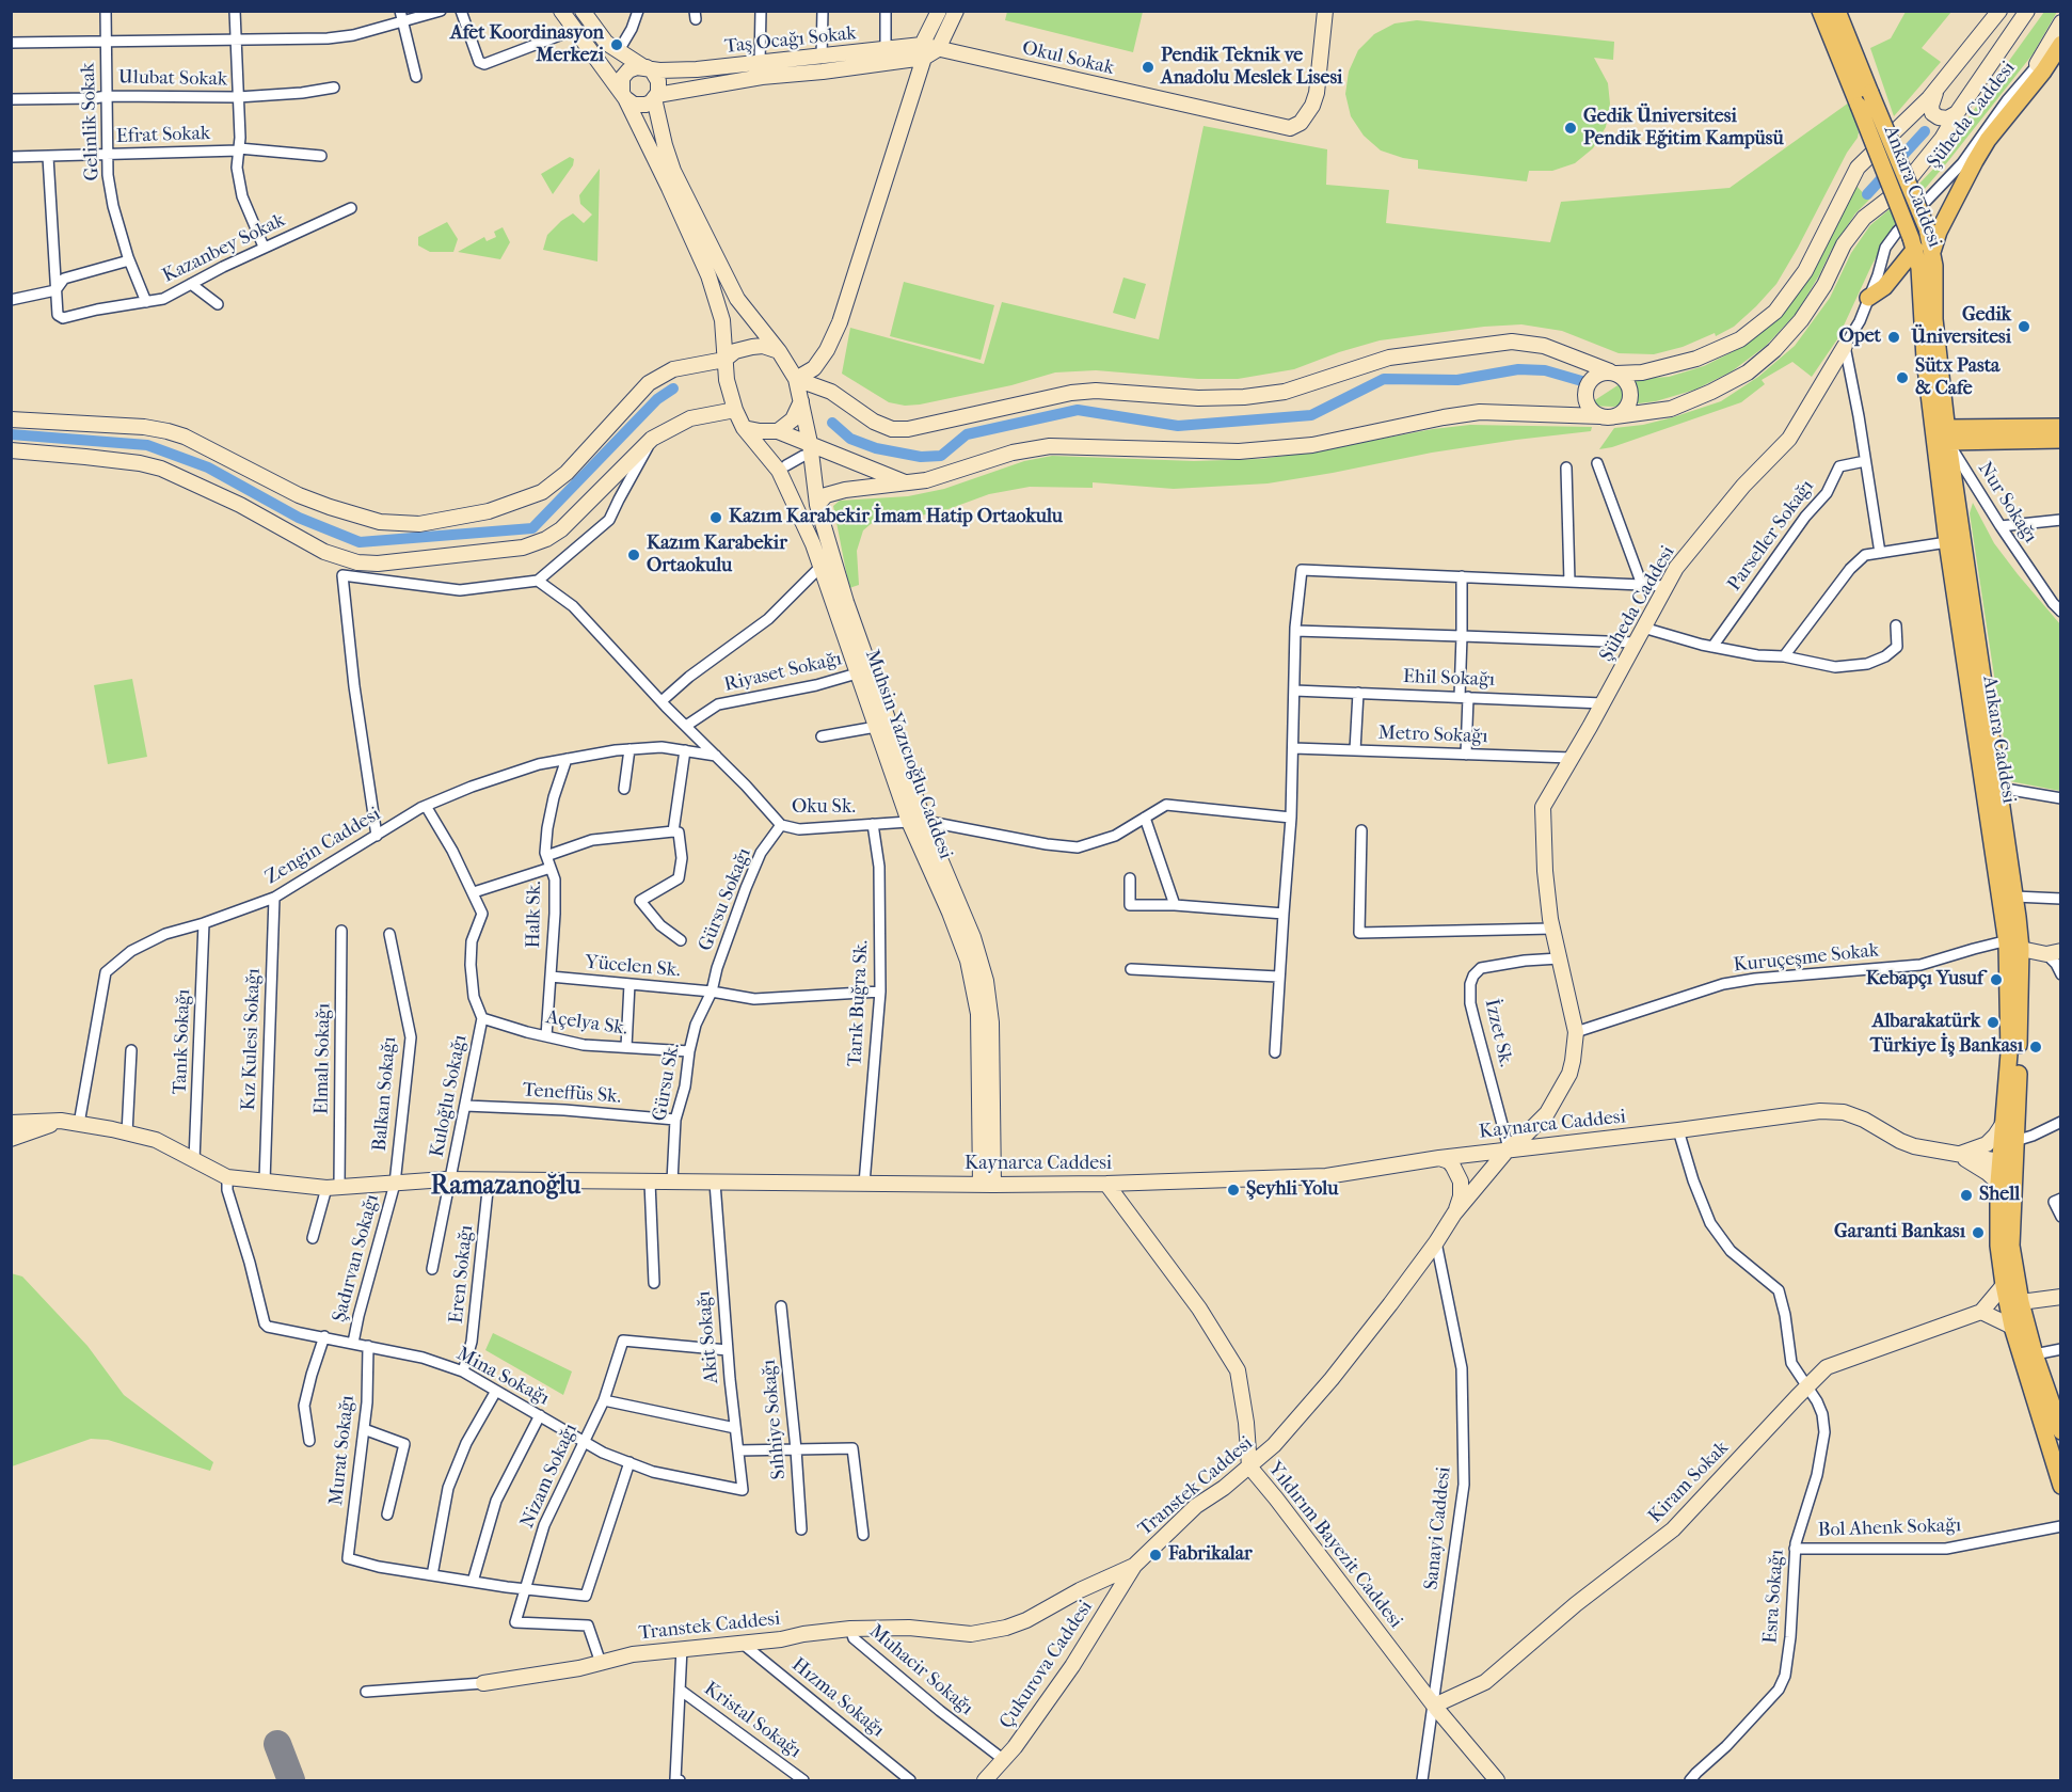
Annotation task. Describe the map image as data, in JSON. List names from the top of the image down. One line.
{"streets":{"main road":["Ankara Caddesi"],"street":["Taş Ocağı Sokak","Okul Sokak","Ulubat Sokak","Şüheda Caddesi","Gelinlik Sokak","Efrat Sokak","Kazanbey Sokak","Nur Sokağı","Parseller Sokağı","Riyaset Sokağı","Ehil Sokağı","Metro Sokağı","Muhsin Yazıcıoğlu Caddesi","Oku Sk.","Zengin Caddesi","Gürsu Sokağı","Halk Sk.","Kuruçeşme Sokak","Yücelen Sk.","Tarık Buğra Sk.","Açelya Sk.","İzzet Sk.","Kız Kulesi Sokağı","Tanık Sokağı","Elmalı Sokağı","Gürsu Sk.","Balkan Sokağı","Teneffüs Sk.","Kuloğlu Sokağı","Kaynarca Caddesi","Şadırvan Sokağı","Eren Sokağı","Akit Sokağı","Mina Sokağı","Sıhhiye Sokağı","Murat Sokağı","Nizam Sokağı","Kiram Sokak","Transtek Caddesi","Sanayi Caddesi","Bol Ahenk Sokağı","Yıldırım Bayezit Caddesi","Esra Sokağı","Çukurova Caddesi","Muhacir Sokağı","Hızma Sokağı","Kristal Sokağı"]},"crossings":[["Taş Ocağı Sokak","Okul Sokak"],["Taş Ocağı Sokak","Muhsin Yazıcıoğlu Caddesi"],["Ulubat Sokak","Gelinlik Sokak"],["Şüheda Caddesi","Ehil Sokağı"],["Şüheda Caddesi","Metro Sokağı"],["Şüheda Caddesi","Kuruçeşme Sokak"],["Şüheda Caddesi","İzzet Sk."],["Şüheda Caddesi","Kaynarca Caddesi"],["Şüheda Caddesi","Transtek Caddesi"],["Gelinlik Sokak","Efrat Sokak"],["Gelinlik Sokak","Kazanbey Sokak"],["Ankara Caddesi","Nur Sokağı"],["Ankara Caddesi","Kuruçeşme Sokak"],["Ankara Caddesi","Kaynarca Caddesi"],["Riyaset Sokağı","Muhsin Yazıcıoğlu Caddesi"],["Riyaset Sokağı","Oku Sk."],["Muhsin Yazıcıoğlu Caddesi","Oku Sk."],["Muhsin Yazıcıoğlu Caddesi","Kaynarca Caddesi"],["Oku Sk.","Zengin Caddesi"],["Oku Sk.","Gürsu Sokağı"],["Oku Sk.","Tarık Buğra Sk."],["Zengin Caddesi","Halk Sk."],["Zengin Caddesi","Kız Kulesi Sokağı"],["Zengin Caddesi","Tanık Sokağı"],["Zengin Caddesi","Kuloğlu Sokağı"],["Zengin Caddesi","Kaynarca Caddesi"],["Gürsu Sokağı","Yücelen Sk."],["Gürsu Sokağı","Gürsu Sk."],["Halk Sk.","Yücelen Sk."],["Halk Sk.","Açelya Sk."],["Yücelen Sk.","Tarık Buğra Sk."],["Yücelen Sk.","Gürsu Sk."],["Tarık Buğra Sk.","Kaynarca Caddesi"],["Açelya Sk.","Gürsu Sk."],["Açelya Sk.","Kuloğlu Sokağı"],["İzzet Sk.","Kaynarca Caddesi"],["İzzet Sk.","Transtek Caddesi"],["Kız Kulesi Sokağı","Kaynarca Caddesi"],["Tanık Sokağı","Kaynarca Caddesi"],["Elmalı Sokağı","Kaynarca Caddesi"],["Gürsu Sk.","Teneffüs Sk."],["Gürsu Sk.","Kaynarca Caddesi"],["Balkan Sokağı","Kaynarca Caddesi"],["Balkan Sokağı","Şadırvan Sokağı"],["Teneffüs Sk.","Kuloğlu Sokağı"],["Kuloğlu Sokağı","Kaynarca Caddesi"],["Kaynarca Caddesi","Şadırvan Sokağı"],["Kaynarca Caddesi","Eren Sokağı"],["Kaynarca Caddesi","Akit Sokağı"],["Kaynarca Caddesi","Mina Sokağı"],["Kaynarca Caddesi","Transtek Caddesi"],["Kaynarca Caddesi","Yıldırım Bayezit Caddesi"],["Kaynarca Caddesi","Esra Sokağı"],["Şadırvan Sokağı","Mina Sokağı"],["Eren Sokağı","Mina Sokağı"],["Akit Sokağı","Mina Sokağı"],["Akit Sokağı","Nizam Sokağı"],["Mina Sokağı","Murat Sokağı"],["Mina Sokağı","Nizam Sokağı"],["Nizam Sokağı","Transtek Caddesi"],["Kiram Sokak","Sanayi Caddesi"],["Kiram Sokak","Yıldırım Bayezit Caddesi"],["Kiram Sokak","Esra Sokağı"],["Transtek Caddesi","Sanayi Caddesi"],["Transtek Caddesi","Yıldırım Bayezit Caddesi"],["Transtek Caddesi","Çukurova Caddesi"],["Transtek Caddesi","Muhacir Sokağı"],["Transtek Caddesi","Hızma Sokağı"],["Sanayi Caddesi","Yıldırım Bayezit Caddesi"],["Bol Ahenk Sokağı","Esra Sokağı"],["Çukurova Caddesi","Muhacir Sokağı"]],"districts":["Ramazanoğlu"],"places":["Afet Koordinasyon Merkezi","Pendik Teknik ve Anadolu Meslek Lisesi","Gedik Üniversitesi Pendik Eğitim Kampüsü","Gedik Üniversitesi","Opet","Sütx Pasta & Cafe","Kazım Karabekir İmam Hatip Ortaokulu","Kazım Karabekir Ortaokulu","Kebapçı Yusuf","Albarakatürk","Türkiye İş Bankası","Şeyhli Yolu","Shell","Garanti Bankası","Fabrikalar"]}
